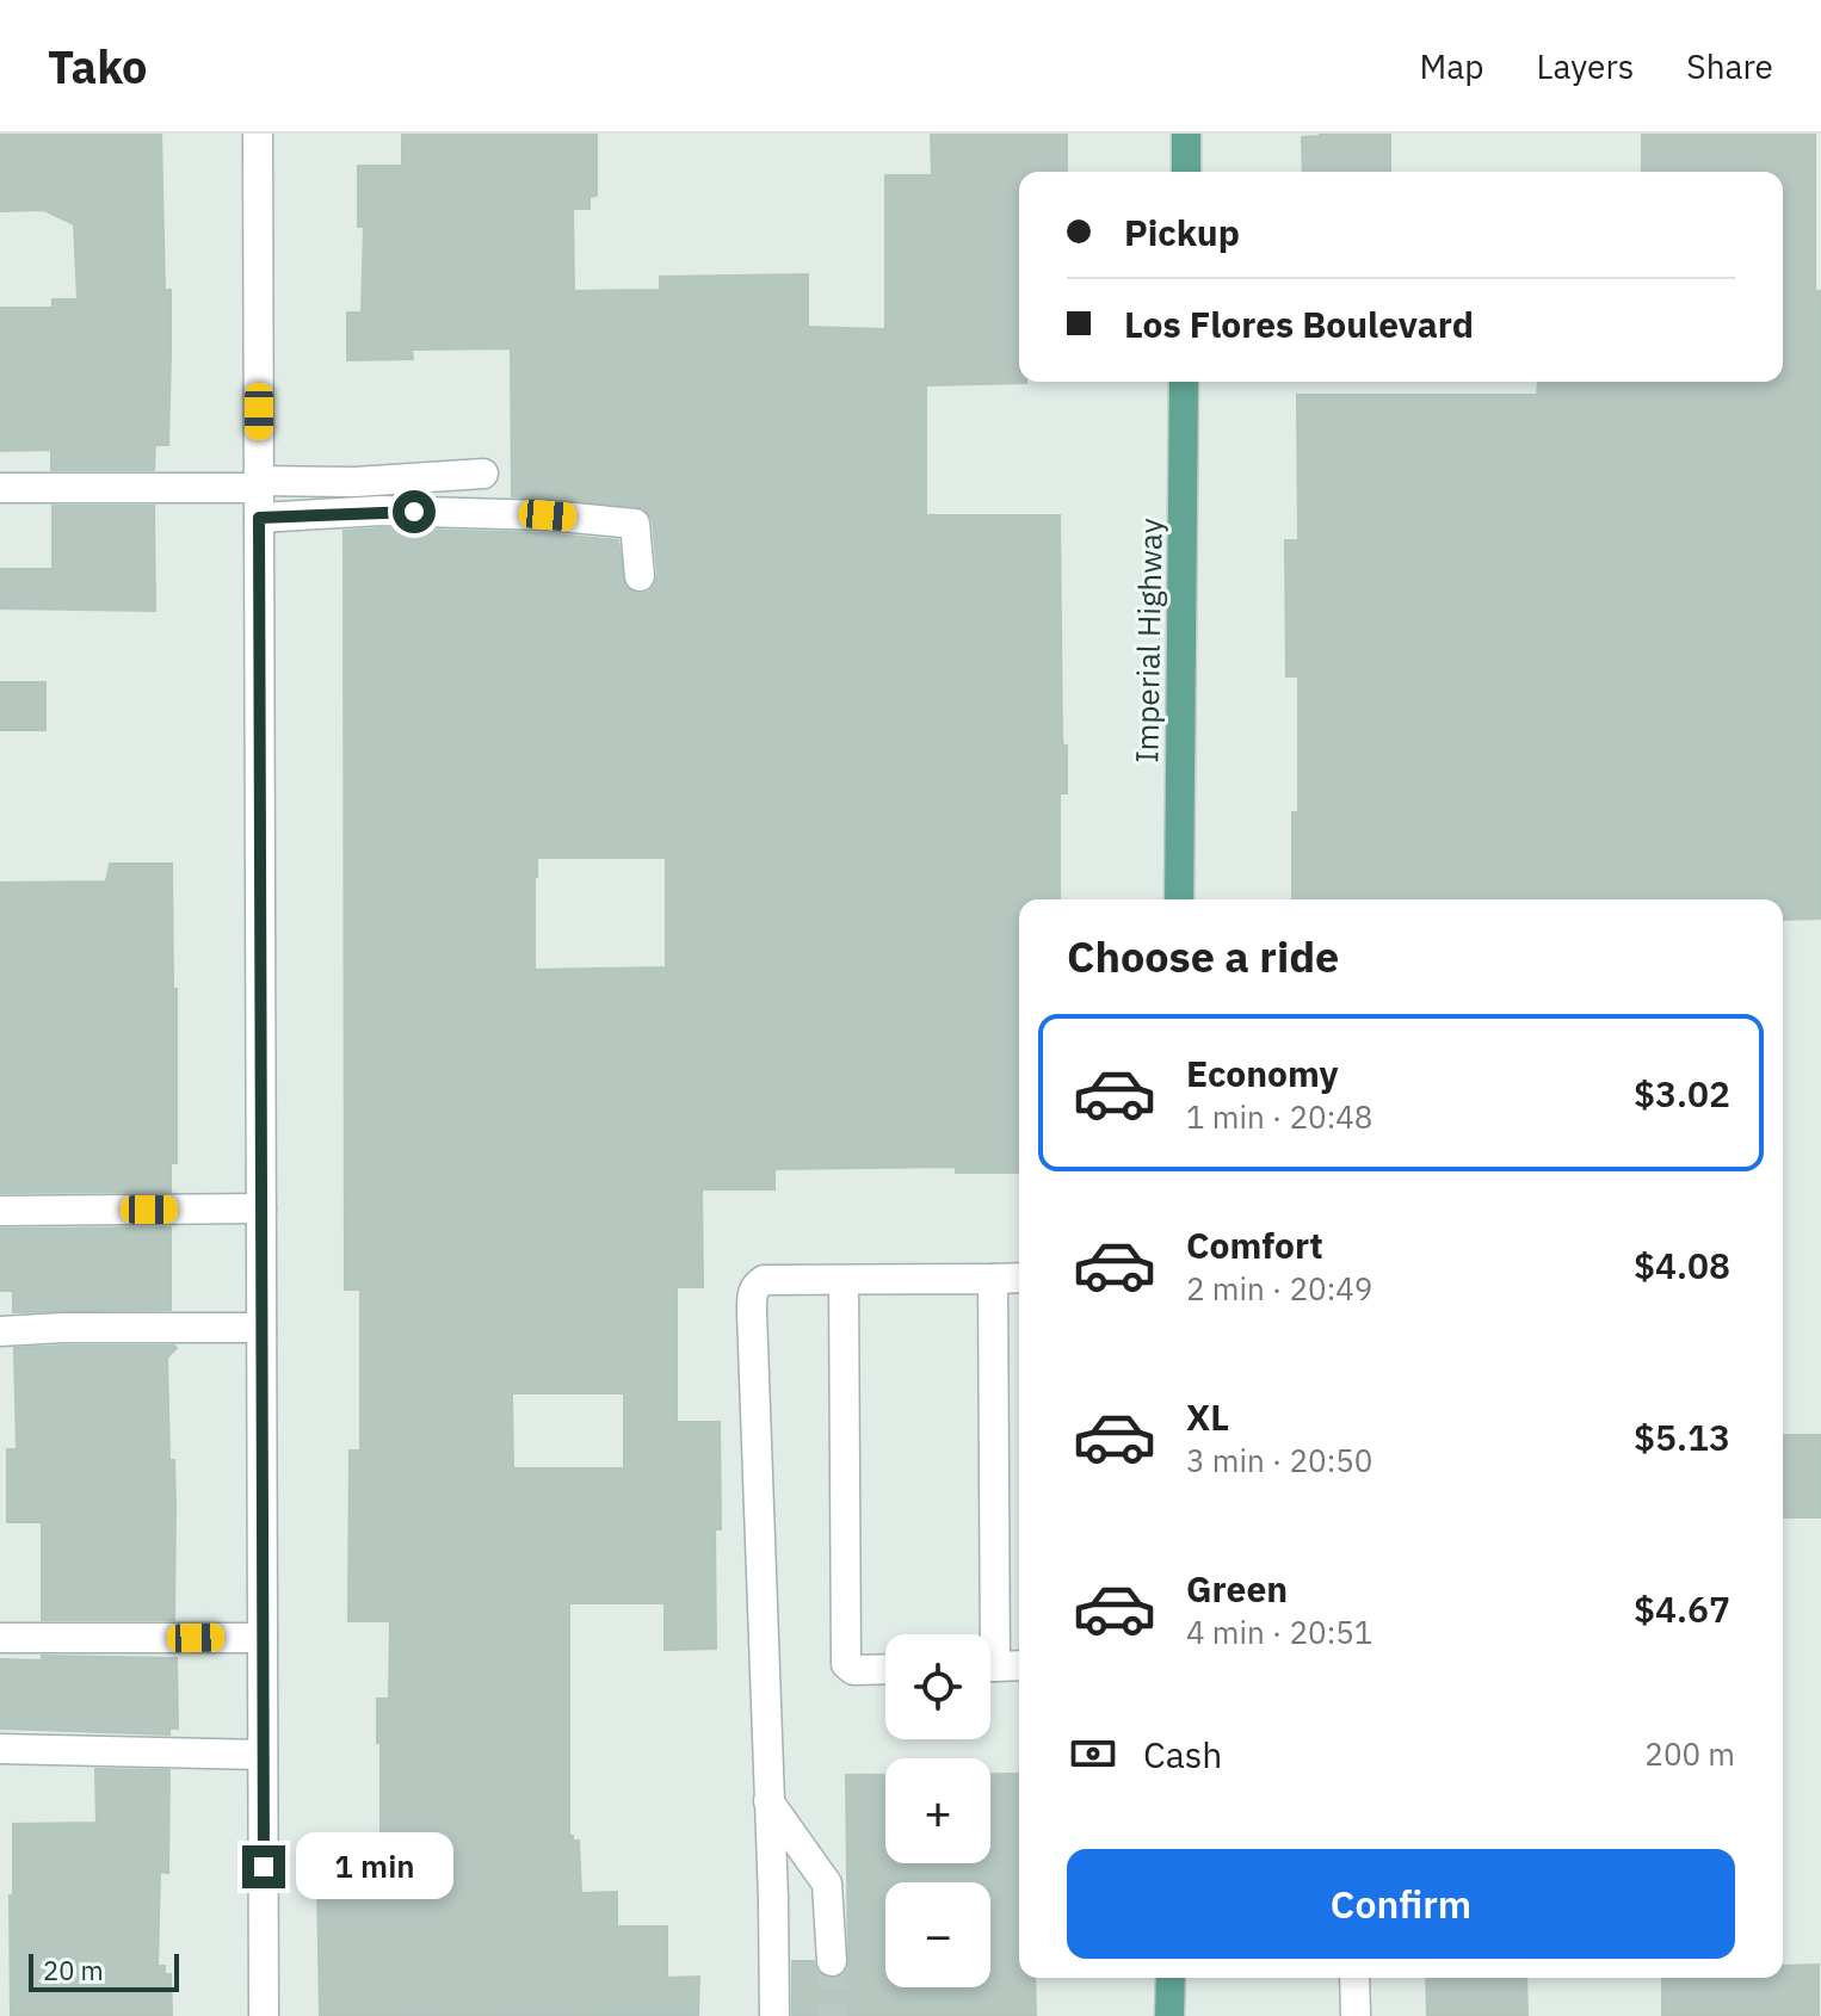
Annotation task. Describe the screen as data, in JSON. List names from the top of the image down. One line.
{"streets":{"main road":["Imperial Highway"]},"scale_bar":"20 m","page":{"header":"Tako","nav":["Map","Layers","Share"],"banner":["Pickup","Los Flores Boulevard"],"heading":"Choose a ride","list":[{"name":"Economy","note":"1 min · 20:48","value":"$3.02"},{"name":"Comfort","note":"2 min · 20:49","value":"$4.08"},{"name":"XL","note":"3 min · 20:50","value":"$5.13"},{"name":"Green","note":"4 min · 20:51","value":"$4.67"}],"map_buttons":["+","−"],"pay":["Cash","200 m"],"buttons":"Confirm","bubble":"1 min","scale":"20 m"}}
